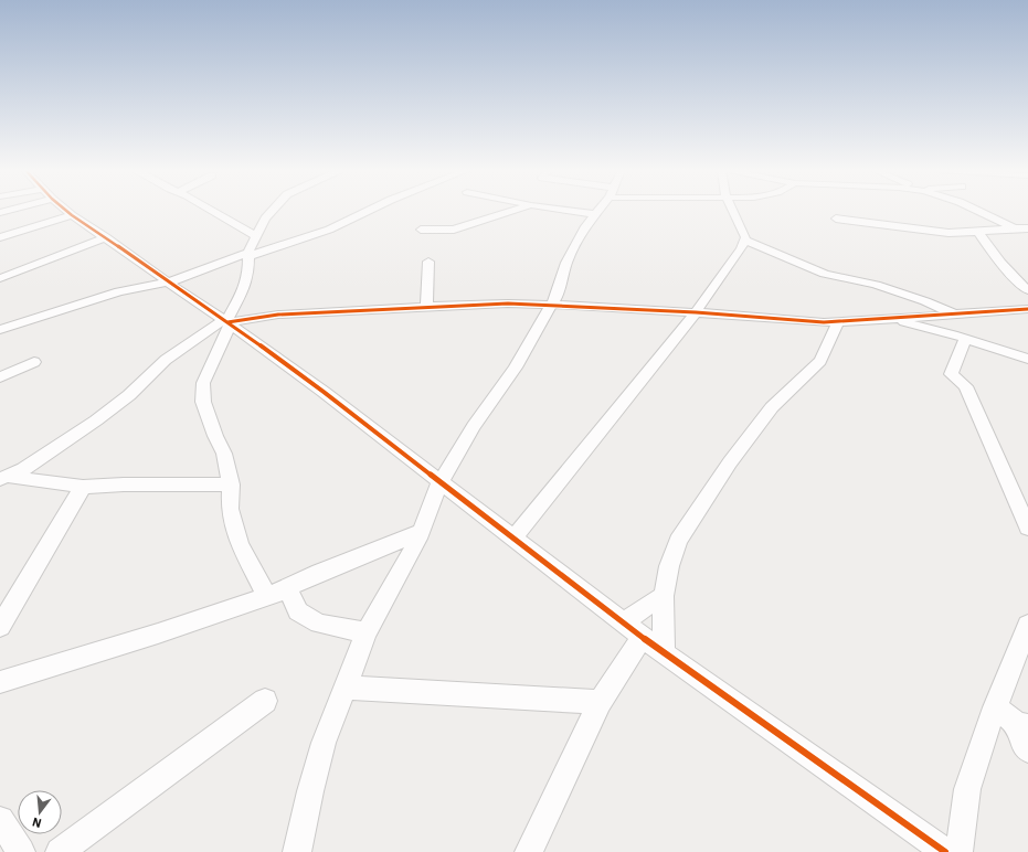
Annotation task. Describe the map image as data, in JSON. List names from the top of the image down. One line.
{"north":"bottom"}
